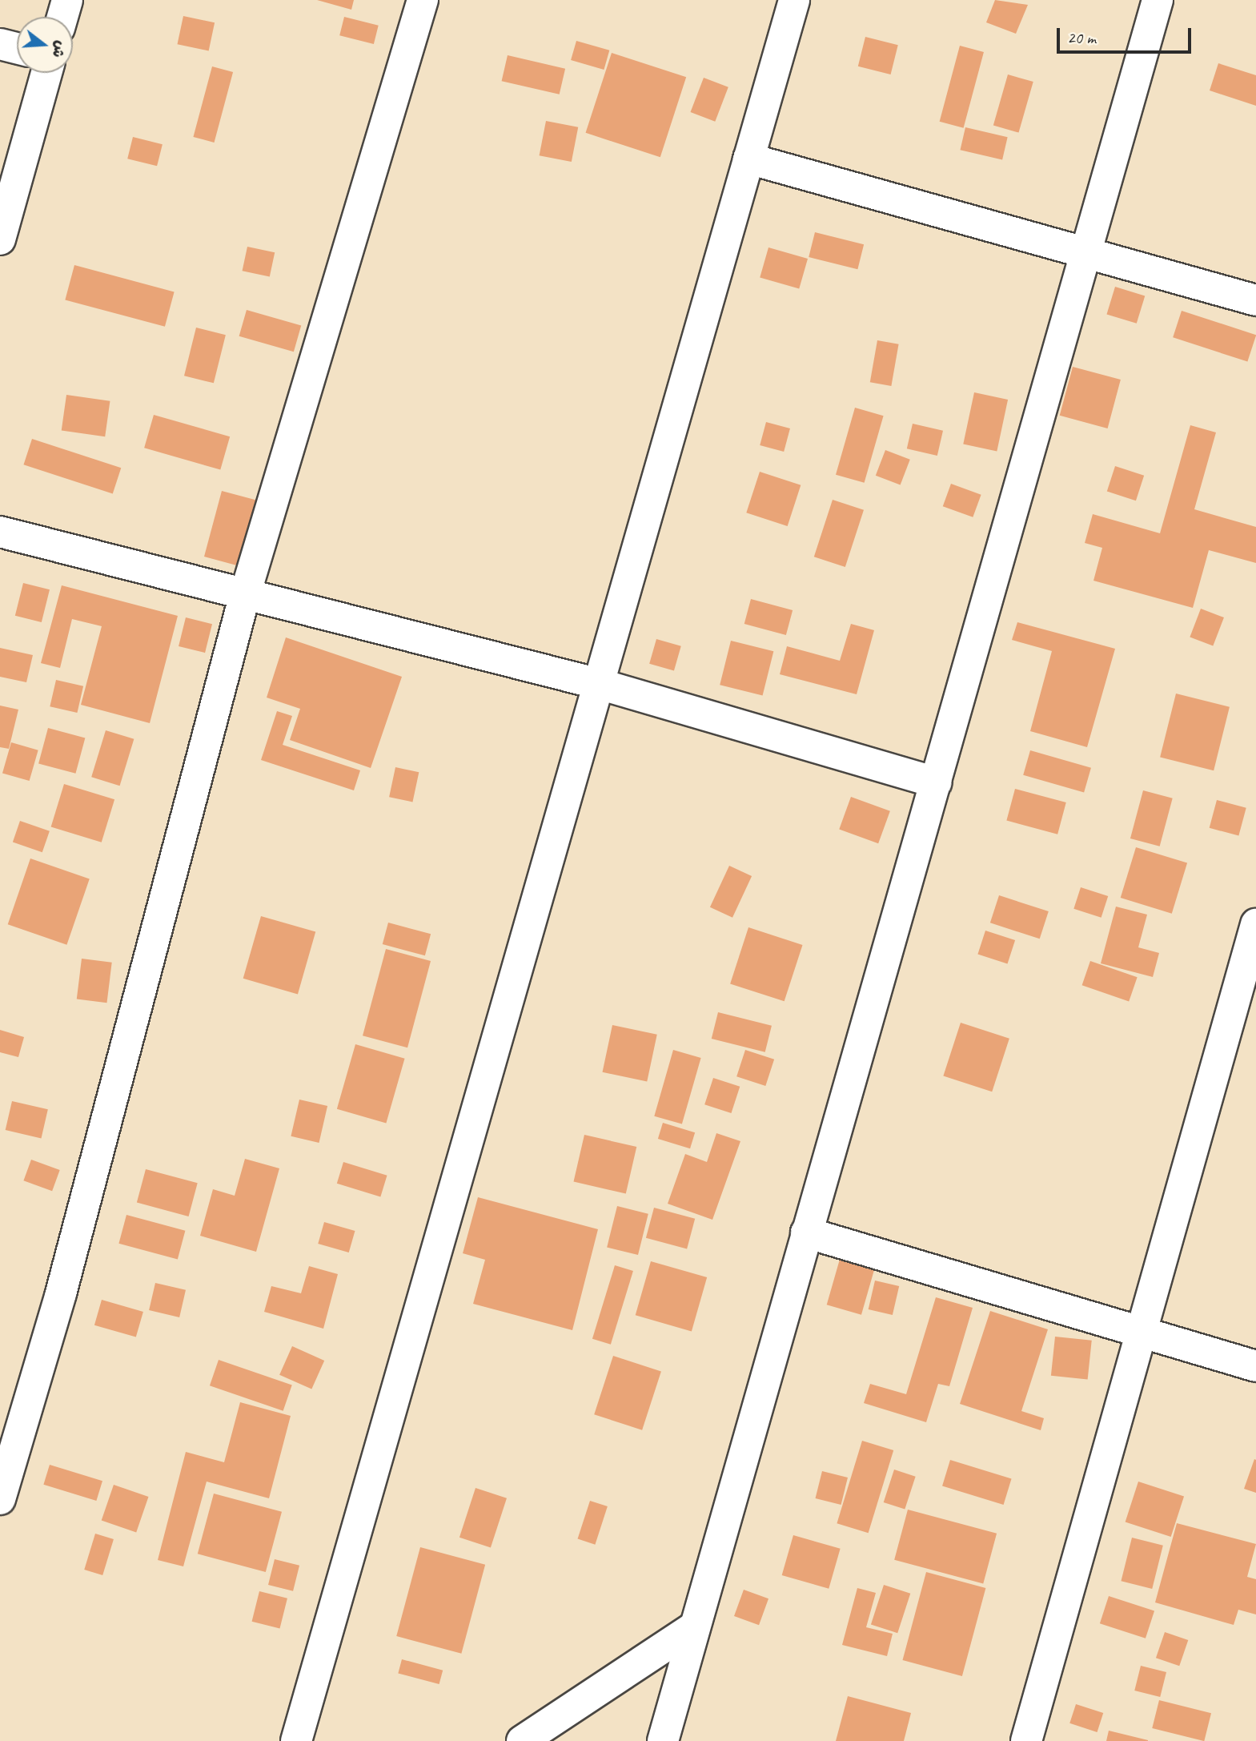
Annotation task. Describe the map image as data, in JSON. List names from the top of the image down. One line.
{"scale_bar":"20 m","north":"right"}
